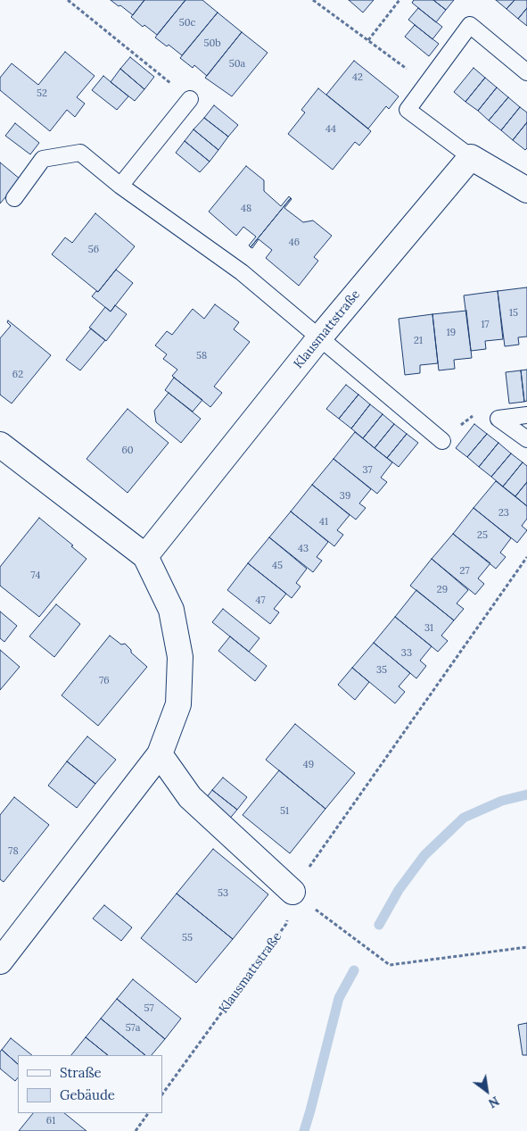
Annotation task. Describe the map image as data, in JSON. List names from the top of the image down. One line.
{"streets":{"street":["Klausmattstraße"]},"house_numbers":["50c","50b","50a","42","52","44","48","46","56","15","17","19","21","58","62","60","37","39","23","41","25","43","45","27","74","29","47","31","33","35","76","49","51","78","53","55","57","57a","61"],"legend":["Straße","Gebäude"],"north":"bottom right"}
